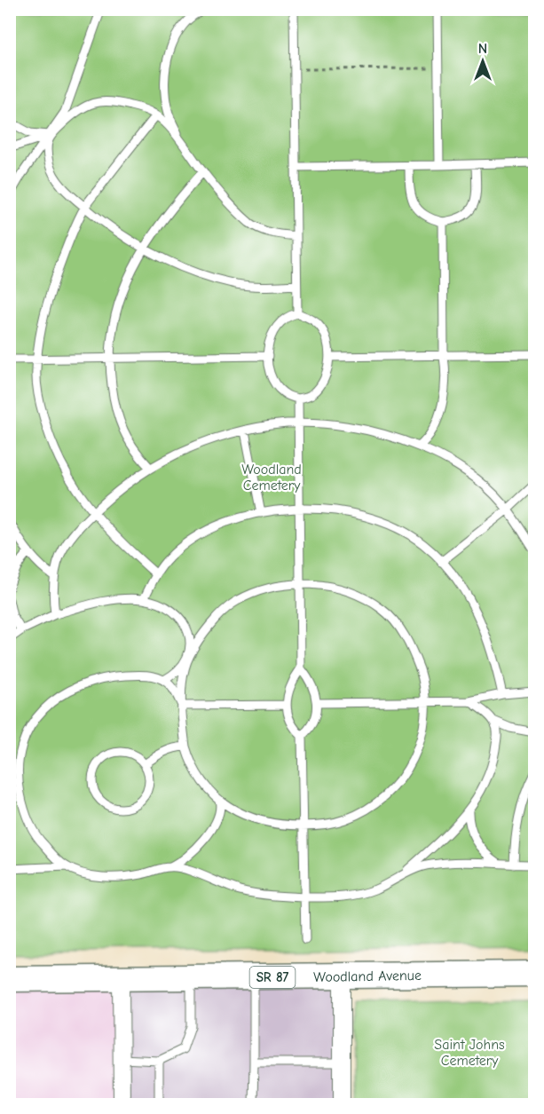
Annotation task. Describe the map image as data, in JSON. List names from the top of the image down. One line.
{"streets":{"main road":["Woodland Avenue","SR 87"]},"parks":["Woodland Cemetery","Saint Johns Cemetery"],"north":"top"}
